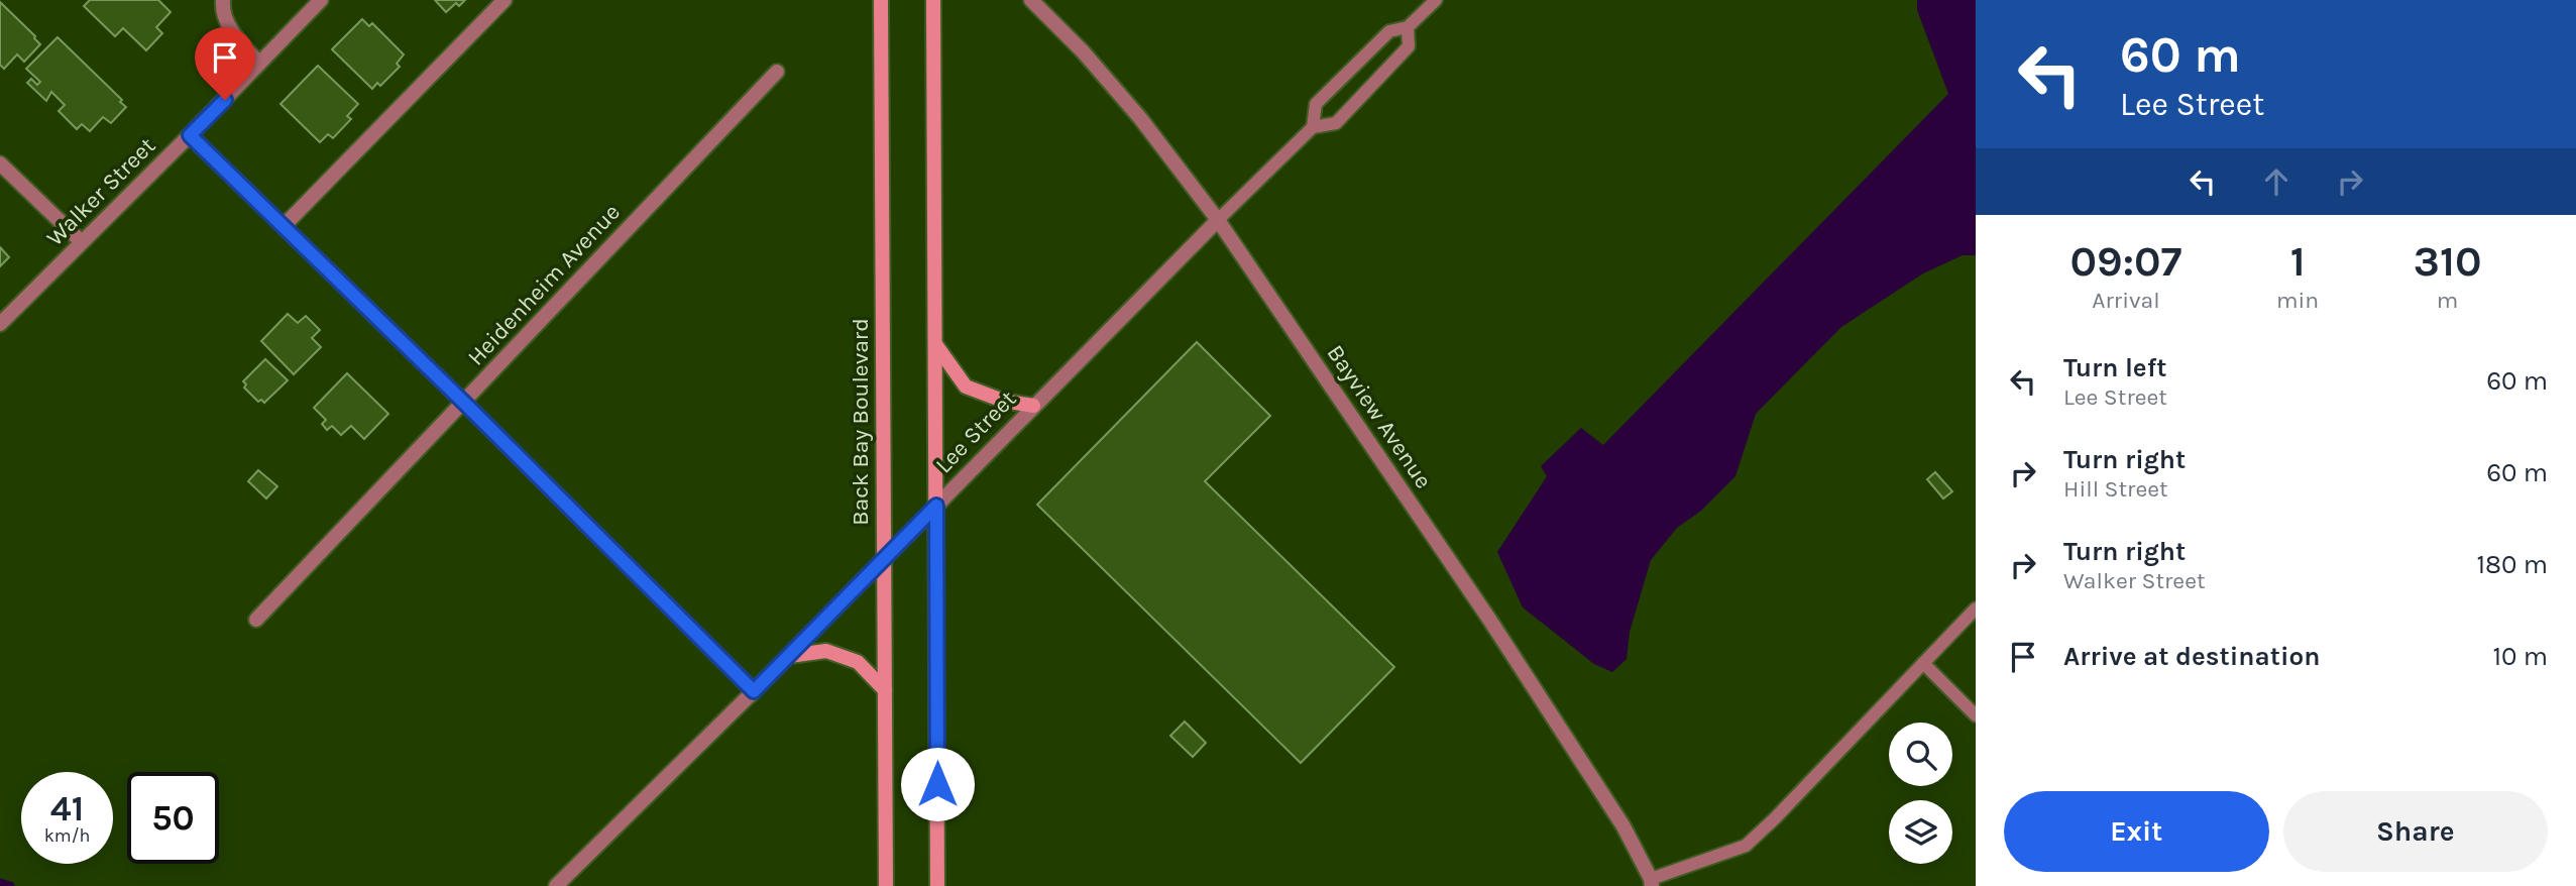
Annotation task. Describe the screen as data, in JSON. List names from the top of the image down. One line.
{"streets":{"main road":["Back Bay Boulevard"],"street":["Walker Street","Heidenheim Avenue","Bayview Avenue","Lee Street"]},"crossings":[["Bayview Avenue","Lee Street"],["Back Bay Boulevard","Lee Street"]],"page":{"turn":["60 m","Lee Street"],"eta":["09:07","Arrival","1","min","310","m"],"list":[{"name":"Turn left","note":"Lee Street","value":"60 m"},{"name":"Turn right","note":"Hill Street","value":"60 m"},{"name":"Turn right","note":"Walker Street","value":"180 m"},{"name":"Arrive at destination","value":"10 m"}],"speed":"41 km/h","limit":"50","buttons":["Exit","Share"]}}
